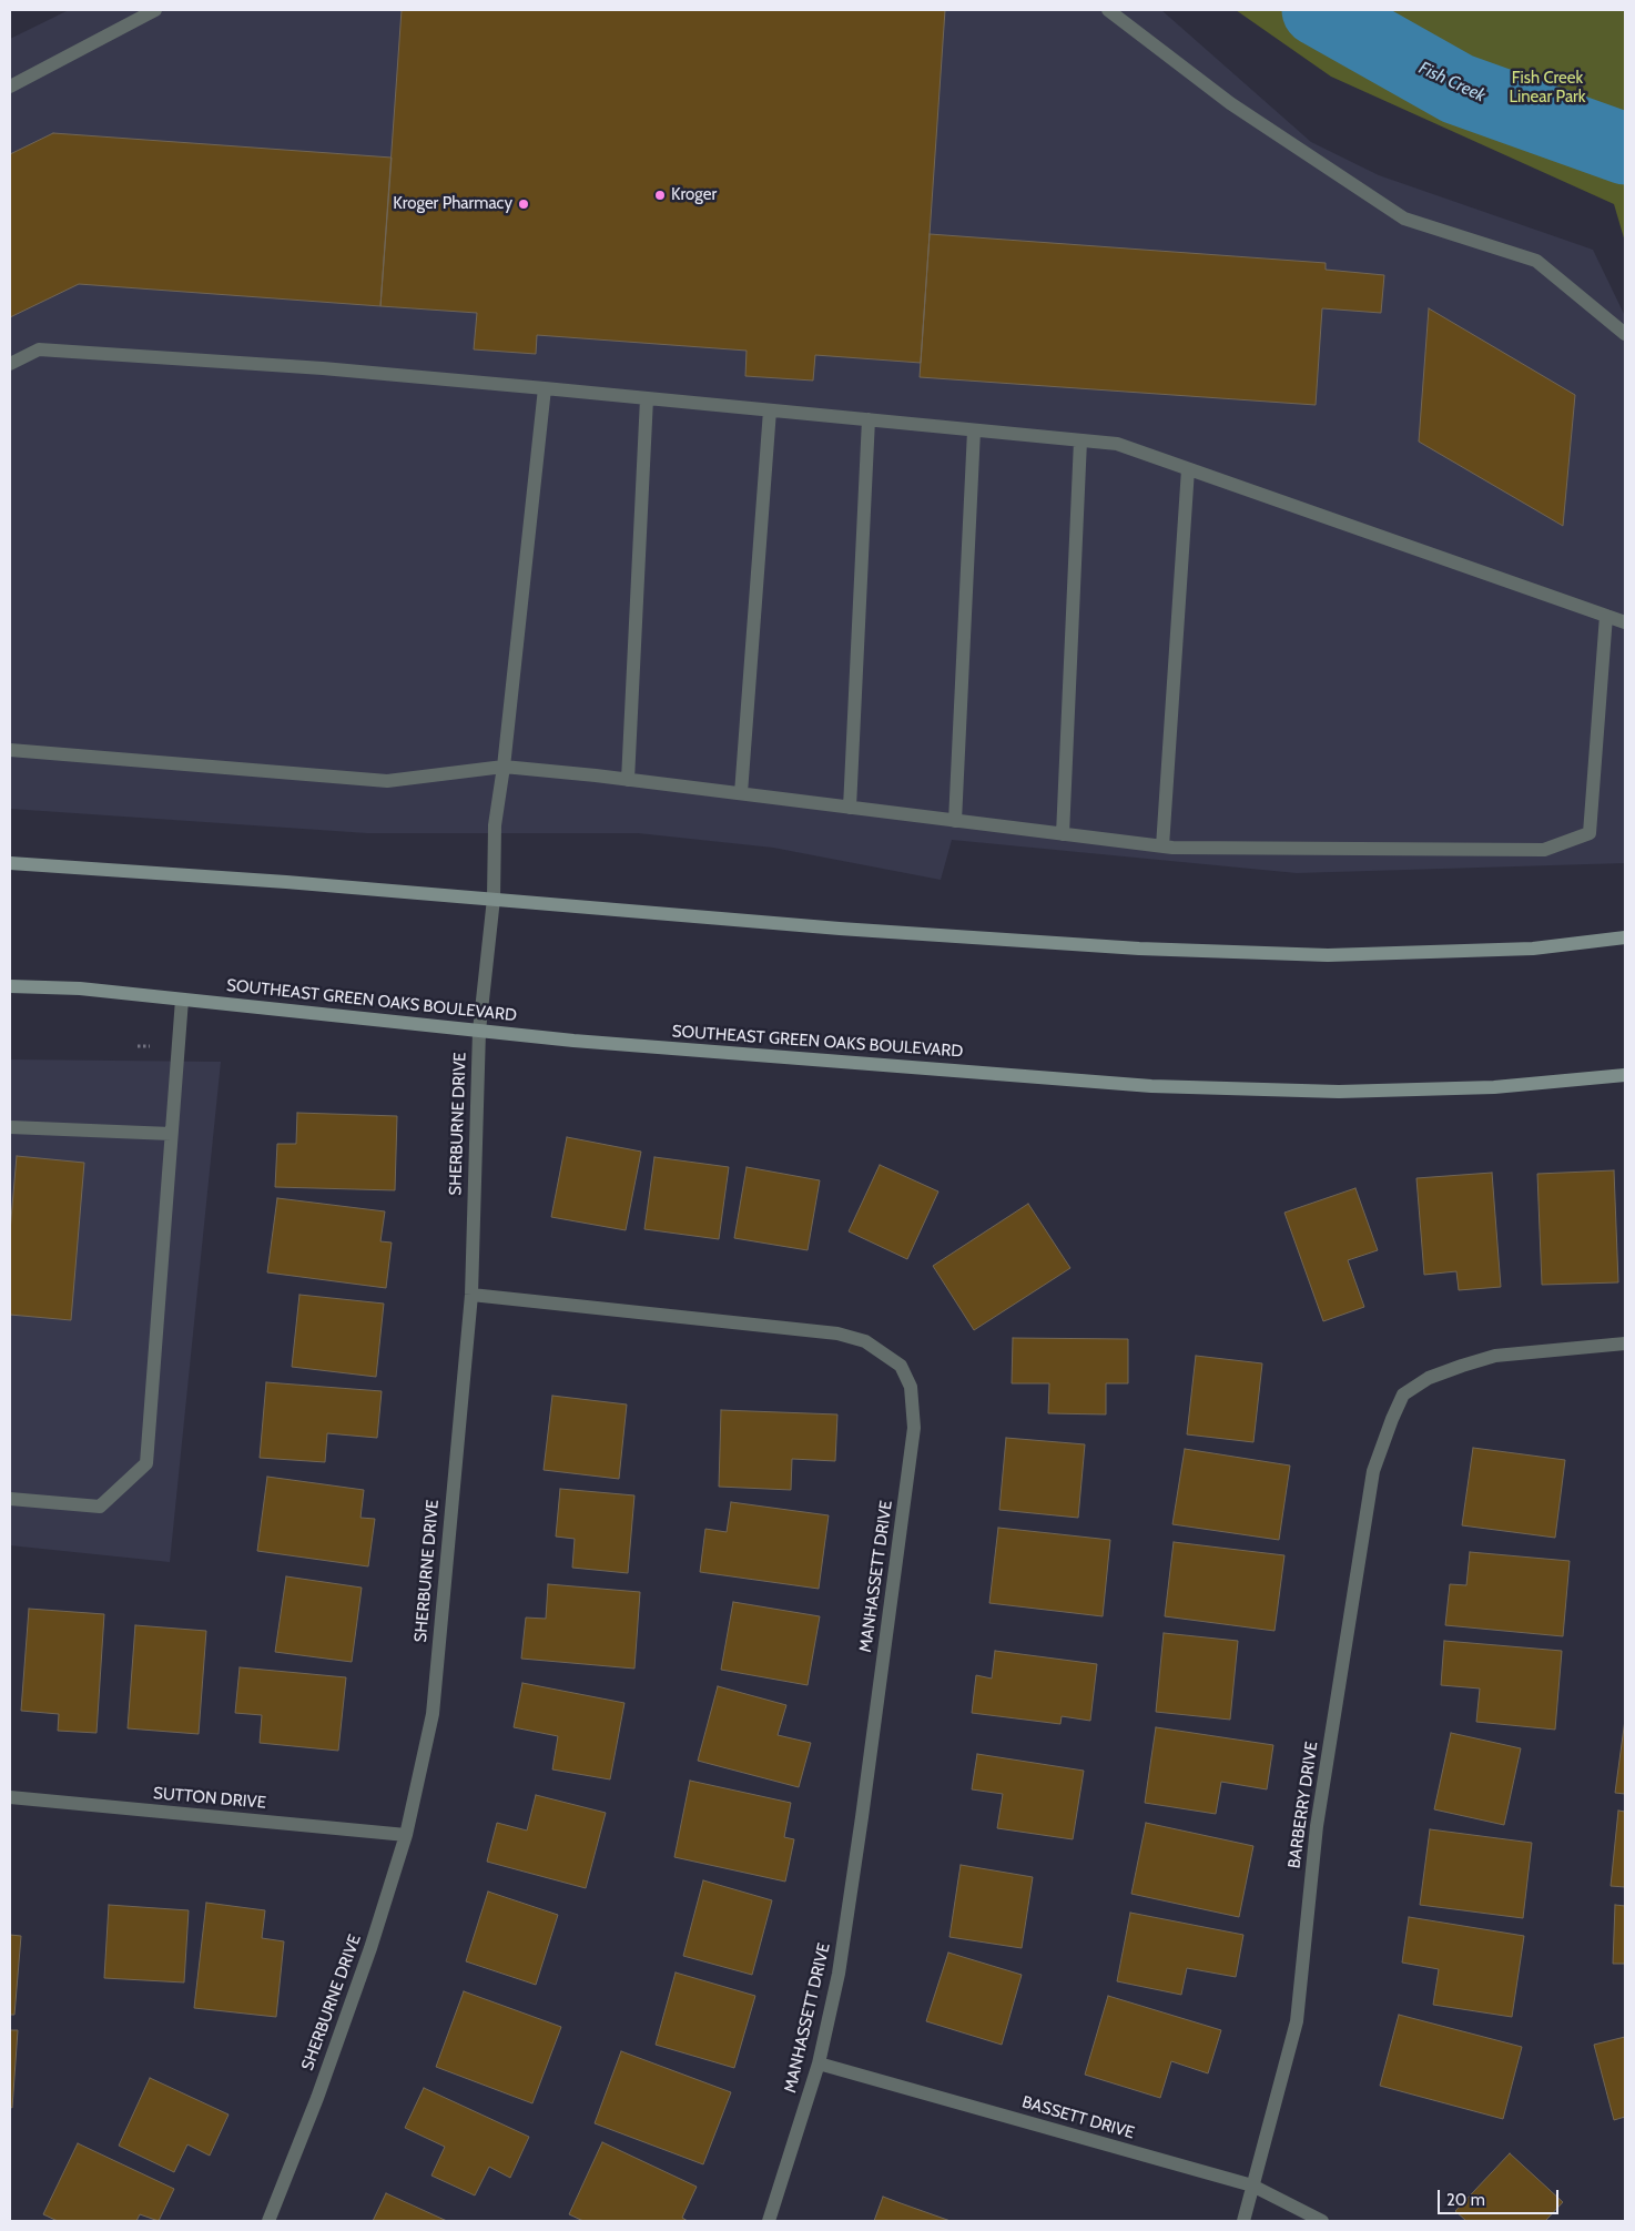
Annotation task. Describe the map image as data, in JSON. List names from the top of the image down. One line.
{"streets":{"main road":["SOUTHEAST GREEN OAKS BOULEVARD"],"street":["SHERBURNE DRIVE","MANHASSETT DRIVE","SUTTON DRIVE","BARBERRY DRIVE","BASSETT DRIVE"]},"crossings":[["SOUTHEAST GREEN OAKS BOULEVARD","SHERBURNE DRIVE"],["SHERBURNE DRIVE","MANHASSETT DRIVE"],["SHERBURNE DRIVE","SUTTON DRIVE"],["MANHASSETT DRIVE","BASSETT DRIVE"],["BARBERRY DRIVE","BASSETT DRIVE"]],"water":["Fish Creek"],"parks":["Fish Creek Linear Park"],"places":["Kroger","Kroger Pharmacy"],"scale_bar":"20 m"}
